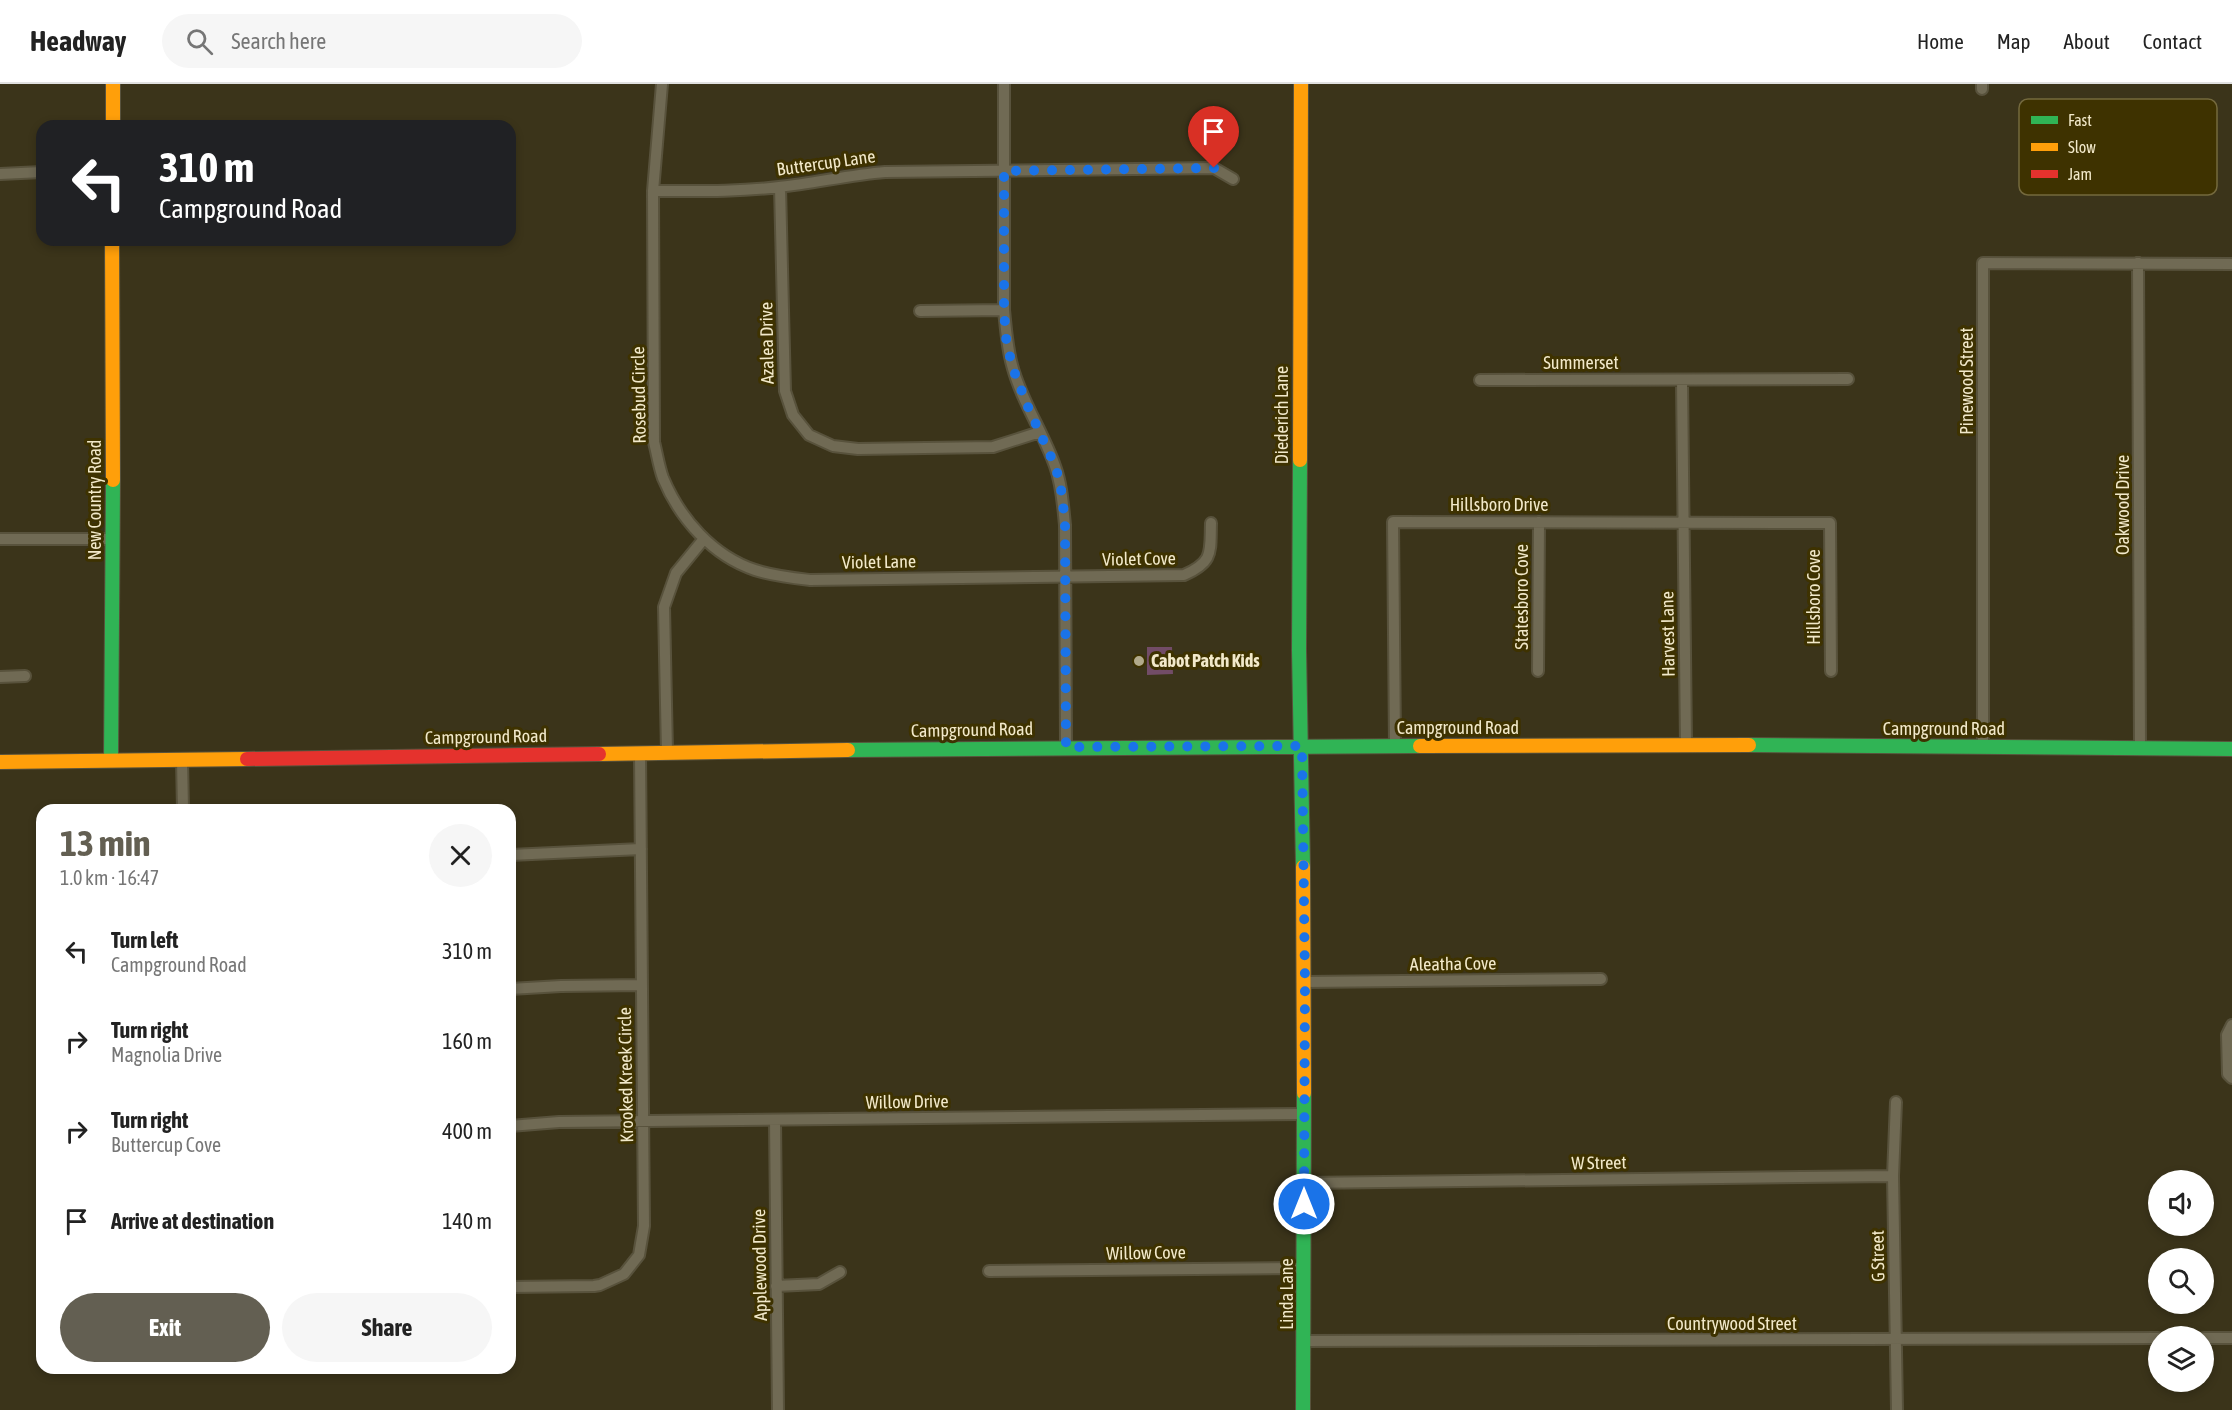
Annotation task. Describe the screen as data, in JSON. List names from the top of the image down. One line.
{"streets":{"street":["Buttercup Lane","Azalea Drive","Summerset","Pinewood Street","Rosebud Circle","Diederich Lane","New Country Road","Hillsboro Drive","Oakwood Drive","Violet Cove","Violet Lane","Statesboro Cove","Hillsboro Cove","Harvest Lane","Campground Road","Aleatha Cove","Krooked Kreek Circle","Willow Drive","W Street","Willow Cove","G Street","Applewood Drive","Linda Lane","Countrywood Street"]},"crossings":[["Buttercup Lane","Azalea Drive"],["Buttercup Lane","Rosebud Circle"],["Pinewood Street","Oakwood Drive"],["Pinewood Street","Campground Road"],["Rosebud Circle","Violet Lane"],["Diederich Lane","Campground Road"],["Diederich Lane","Linda Lane"],["New Country Road","Campground Road"],["Hillsboro Drive","Statesboro Cove"],["Hillsboro Drive","Hillsboro Cove"],["Hillsboro Drive","Harvest Lane"],["Hillsboro Drive","Campground Road"],["Oakwood Drive","Campground Road"],["Violet Cove","Violet Lane"],["Harvest Lane","Campground Road"],["Campground Road","Krooked Kreek Circle"],["Campground Road","Linda Lane"],["Aleatha Cove","Linda Lane"],["Krooked Kreek Circle","Willow Drive"],["Willow Drive","Applewood Drive"],["Willow Drive","Linda Lane"],["W Street","G Street"],["W Street","Linda Lane"],["Willow Cove","Linda Lane"],["G Street","Countrywood Street"],["Linda Lane","Countrywood Street"]],"places":["Cabot Patch Kids"],"legend":["Fast","Slow","Jam"],"page":{"header":"Headway","search":"Search here","nav":["Home","Map","About","Contact"],"turn":["310 m","Campground Road"],"heading":["13 min","1.0 km · 16:47"],"list":[{"name":"Turn left","note":"Campground Road","value":"310 m"},{"name":"Turn right","note":"Magnolia Drive","value":"160 m"},{"name":"Turn right","note":"Buttercup Cove","value":"400 m"},{"name":"Arrive at destination","value":"140 m"}],"buttons":["Exit","Share"]}}
